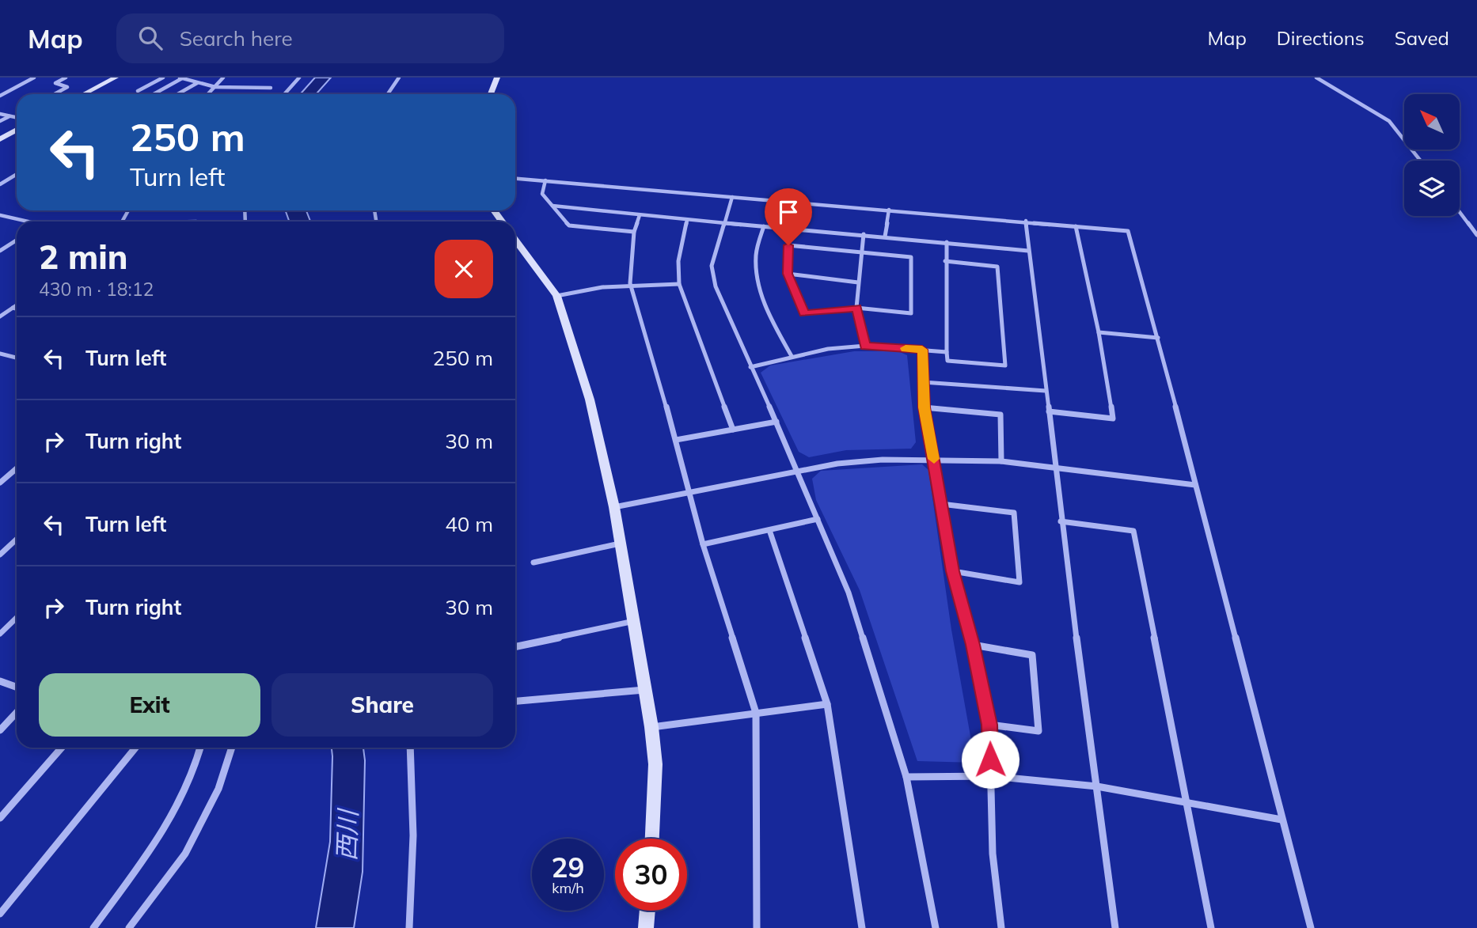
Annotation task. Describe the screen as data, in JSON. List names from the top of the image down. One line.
{"water":["西川"],"north":"top left","page":{"header":"Map","search":"Search here","nav":["Map","Directions","Saved"],"turn":["250 m","Turn left"],"heading":["2 min","430 m · 18:12"],"list":[{"name":"Turn left","value":"250 m"},{"name":"Turn right","value":"30 m"},{"name":"Turn left","value":"40 m"},{"name":"Turn right","value":"30 m"}],"buttons":["Exit","Share"],"speed":"29 km/h","limit":"30"}}
